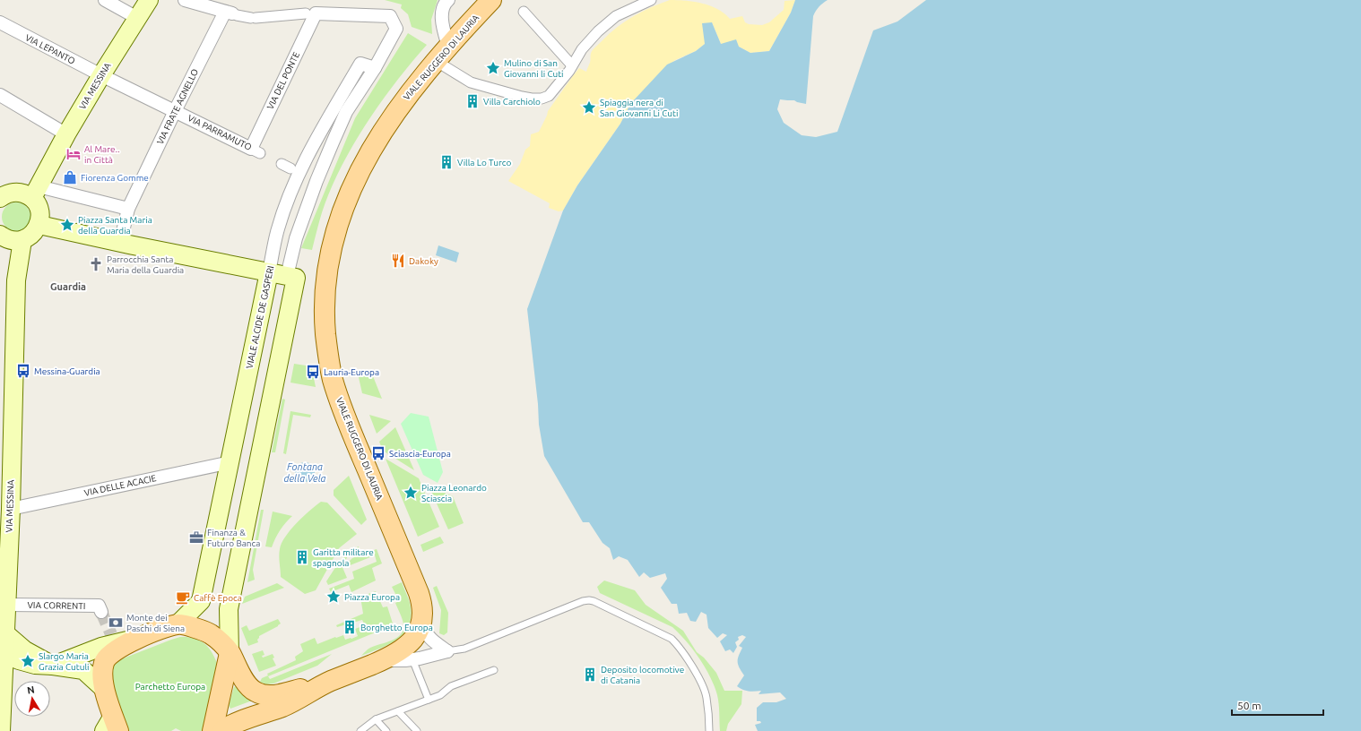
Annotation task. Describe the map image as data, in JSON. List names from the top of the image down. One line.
{"streets":{"main road":["VIALE RUGGERO DI LAURIA","VIA MESSINA","VIALE ALCIDE DE GASPERI"],"street":["VIA LEPANTO","VIA DEL PONTE","VIA FRATE AGNELLO","VIA PARRAMUTO","VIA DELLE ACACIE","VIA CORRENTI"]},"crossings":[["VIA LEPANTO","VIA MESSINA"],["VIA LEPANTO","VIA PARRAMUTO"],["VIA DEL PONTE","VIA PARRAMUTO"],["VIA DEL PONTE","VIALE ALCIDE DE GASPERI"],["VIA MESSINA","VIA PARRAMUTO"],["VIA MESSINA","VIA DELLE ACACIE"],["VIA MESSINA","VIA CORRENTI"],["VIA FRATE AGNELLO","VIA PARRAMUTO"],["VIALE ALCIDE DE GASPERI","VIA DELLE ACACIE"]],"districts":["Guardia"],"water":["Fontana della Vela"],"parks":["Parchetto Europa"],"places":{"place":["Mulino di San Giovanni li Cuti","Spiaggia nera di San Giovanni Li Cuti","Piazza Santa Maria della Guardia","Piazza Leonardo Sciascia","Piazza Europa","Slargo Maria Grazia Cutuli"],"building":["Villa Carchiolo","Villa Lo Turco","Garitta militare spagnola","Borghetto Europa","Deposito locomotive di Catania"],"hotel":["Al Mare.. in Città"],"shop":["Fiorenza Gomme"],"restaurant":["Dakoky"],"church":["Parrocchia Santa Maria della Guardia"],"bus stop":["Messina-Guardia","Lauria-Europa","Sciascia-Europa"],"office":["Finanza & Futuro Banca"],"cafe":["Caffè Epoca"],"bank":["Monte dei Paschi di Siena"]},"scale_bar":"50 m","north":"top"}
